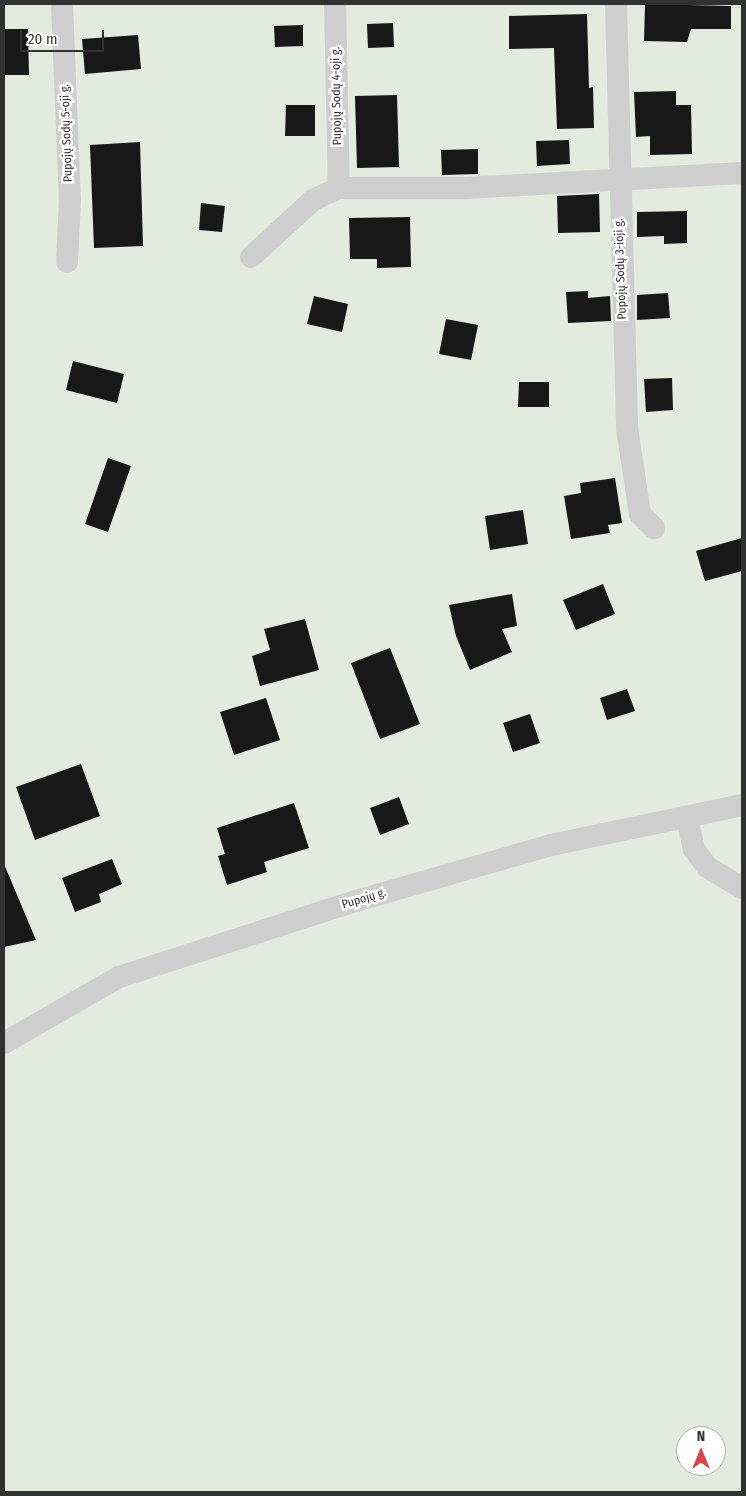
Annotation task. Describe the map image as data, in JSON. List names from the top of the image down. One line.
{"streets":{"street":["Pupojų Sodų 4-oji g.","Pupojų Sodų 5-oji g.","Pupojų Sodų 3-ioji g.","Pupojų g."]},"scale_bar":"20 m","north":"top"}
